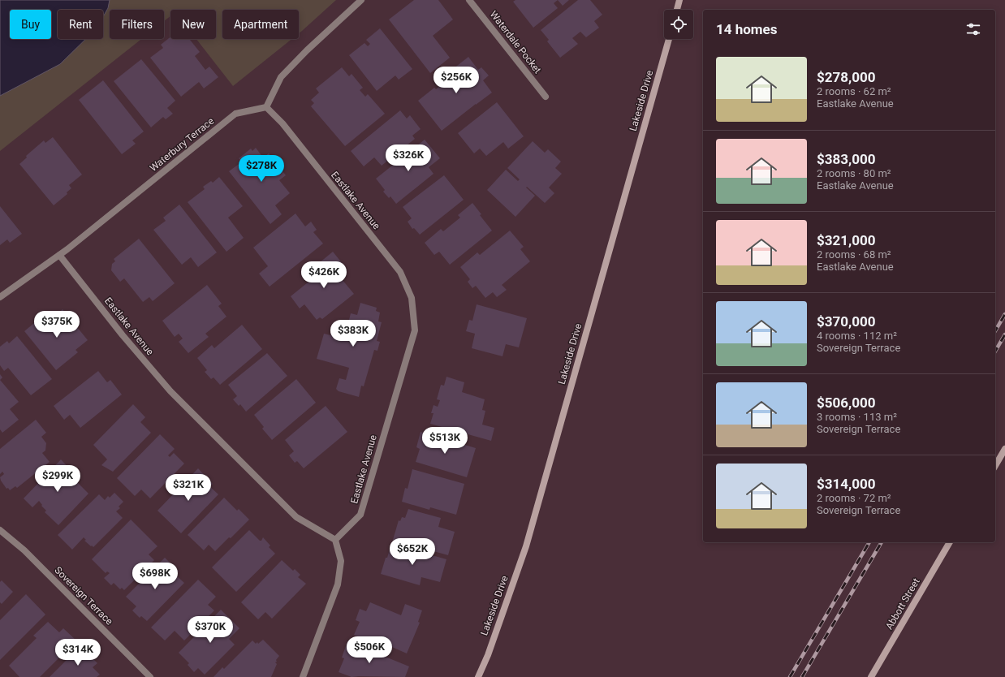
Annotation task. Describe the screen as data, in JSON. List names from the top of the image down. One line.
{"streets":{"street":["Waterdale Pocket","Lakeside Drive","Waterbury Terrace","Eastlake Avenue","Sovereign Terrace","Abbott Street"]},"crossings":[["Waterbury Terrace","Eastlake Avenue"]],"page":{"chip":["Buy","Rent","Filters","New","Apartment"],"heading":"14 homes","list":[{"name":"$278,000","note":"2 rooms · 62 m² · Eastlake Avenue"},{"name":"$383,000","note":"2 rooms · 80 m² · Eastlake Avenue"},{"name":"$321,000","note":"2 rooms · 68 m² · Eastlake Avenue"},{"name":"$370,000","note":"4 rooms · 112 m² · Sovereign Terrace"},{"name":"$506,000","note":"3 rooms · 113 m² · Sovereign Terrace"},{"name":"$314,000","note":"2 rooms · 72 m² · Sovereign Terrace"}],"price":["$256K","$326K","$278K","$426K","$375K","$383K","$513K","$299K","$321K","$652K","$698K","$370K","$506K","$314K"]}}
